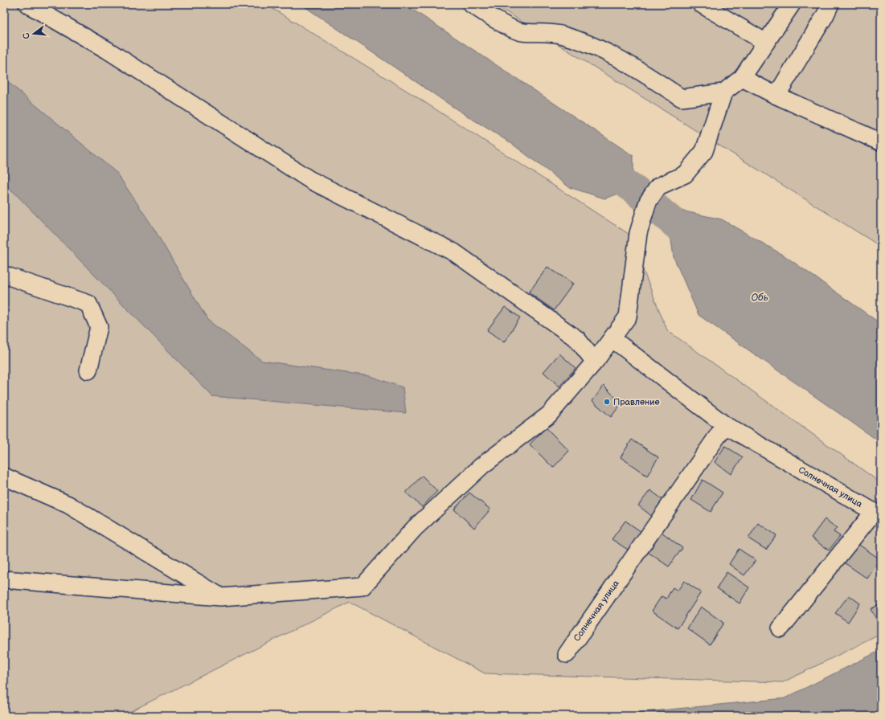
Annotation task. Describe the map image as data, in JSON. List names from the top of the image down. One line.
{"streets":{"street":["Солнечная улица"]},"water":["Обь"],"places":["Правление"],"north":"left"}
